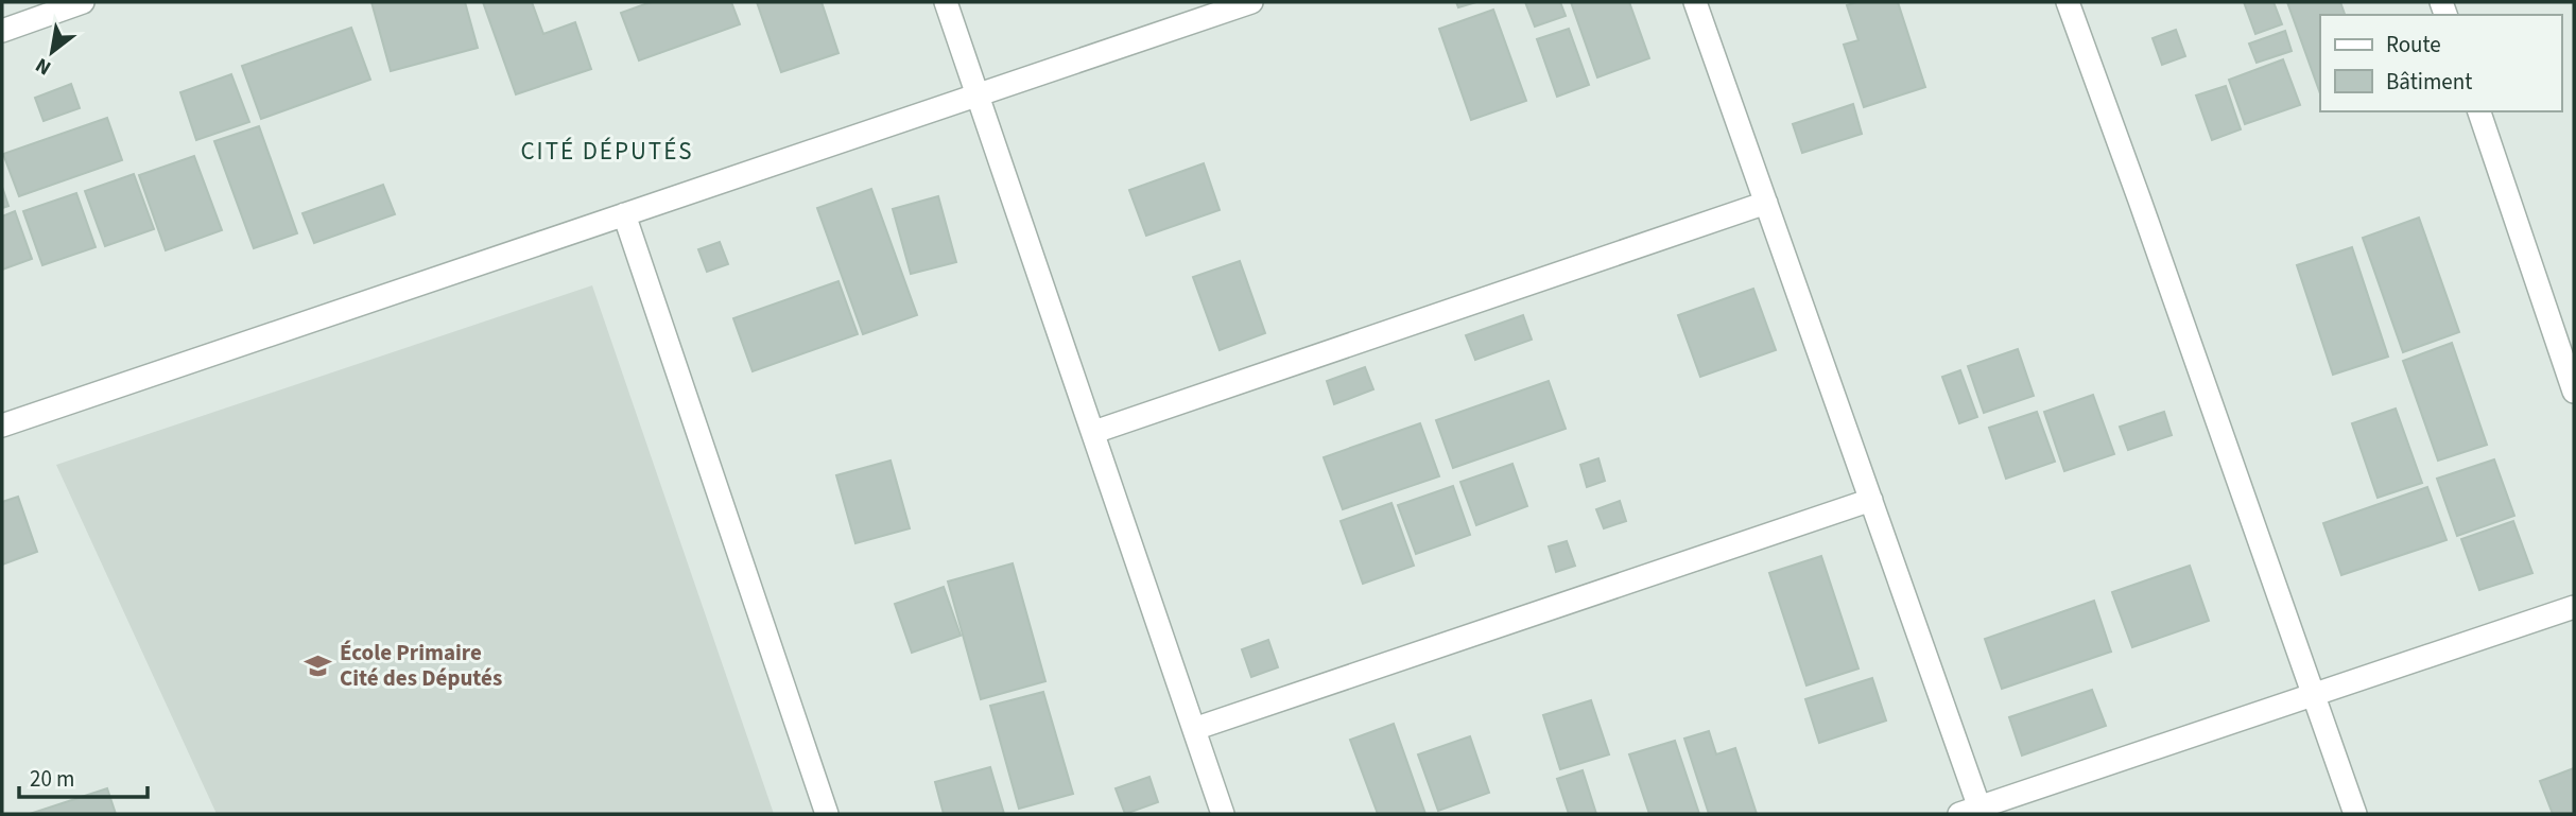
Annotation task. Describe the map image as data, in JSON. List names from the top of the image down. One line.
{"districts":["CITÉ DÉPUTÉS"],"places":{"school or university":["École Primaire Cité des Députés"]},"legend":["Route","Bâtiment"],"scale_bar":"20 m","north":"bottom left"}
